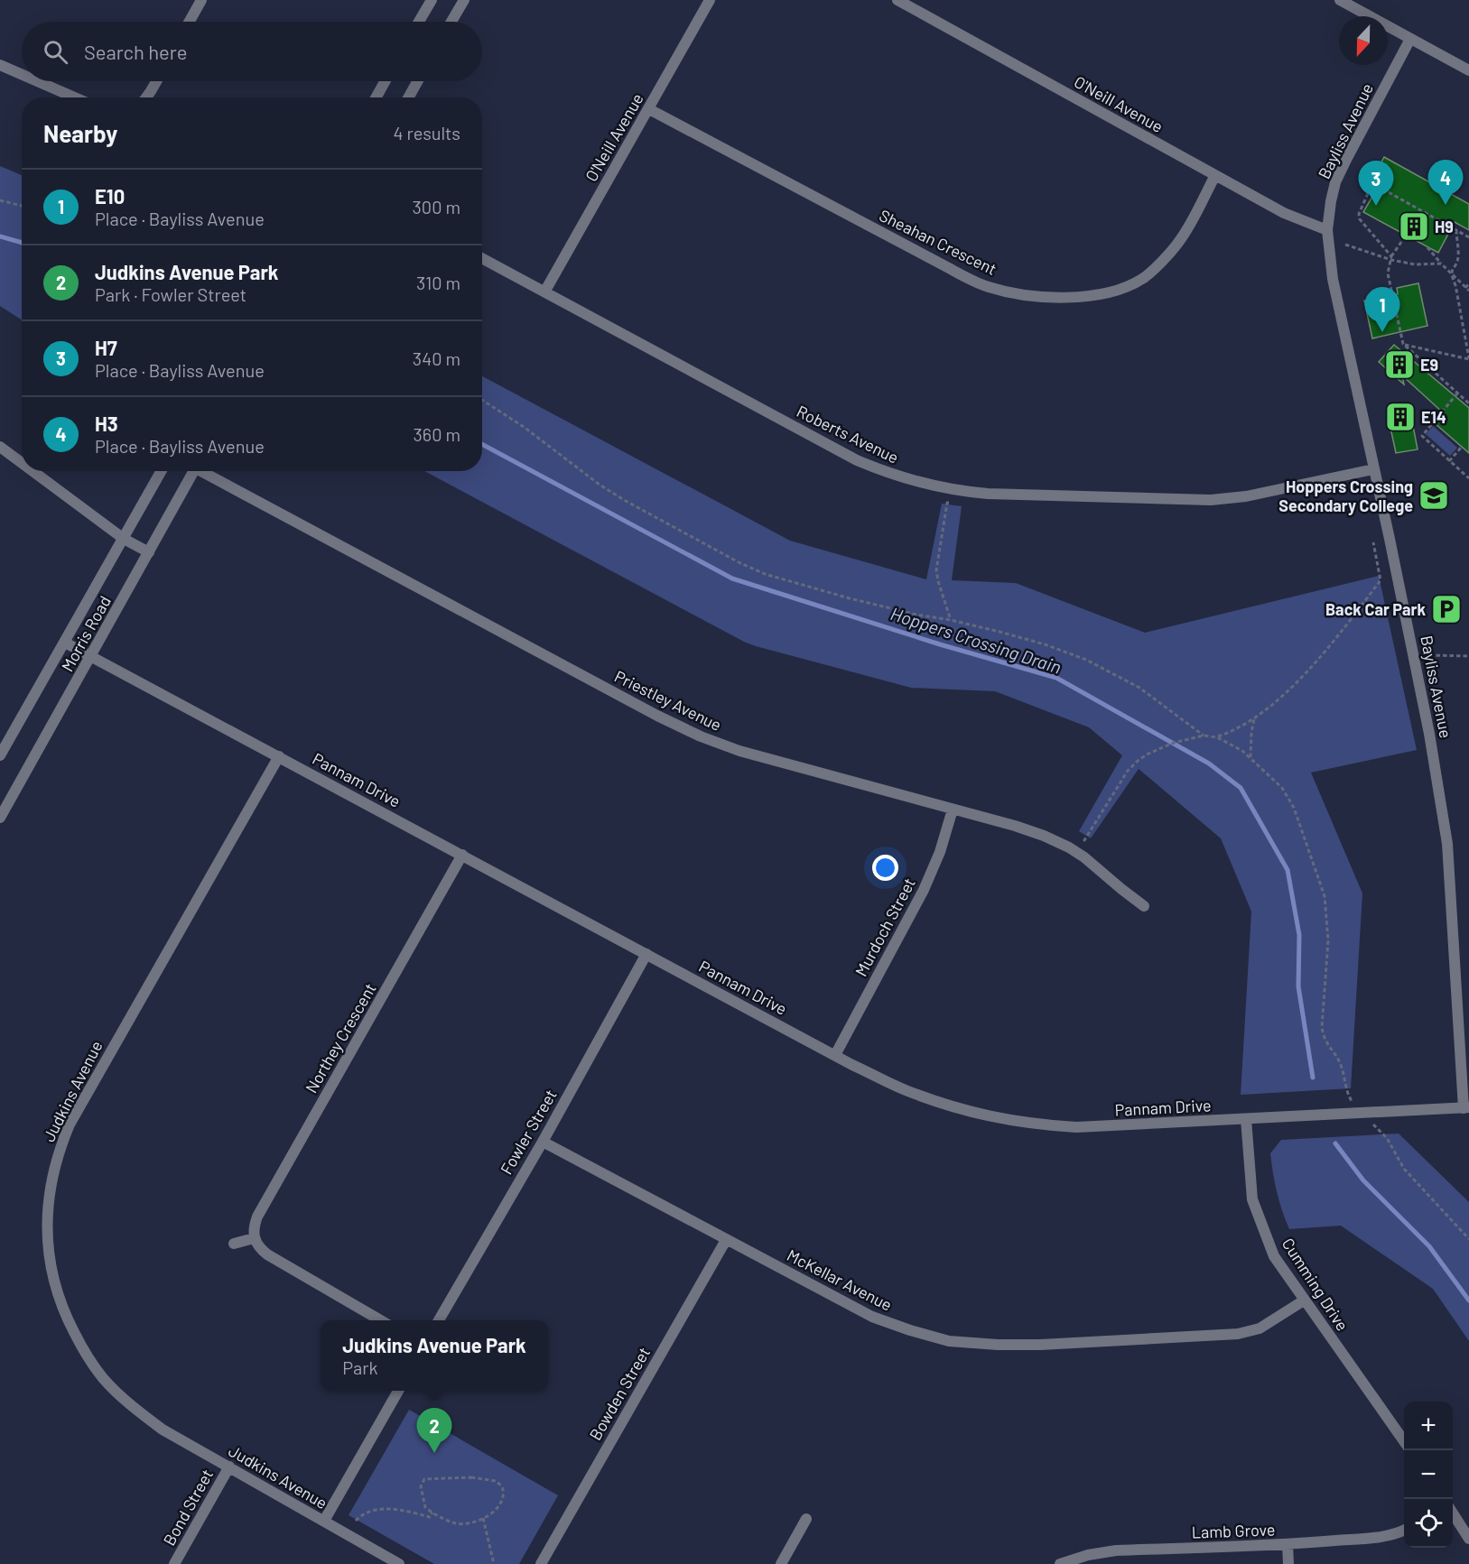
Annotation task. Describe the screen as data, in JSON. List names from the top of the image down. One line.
{"streets":{"street":["O'Neill Avenue","Bayliss Avenue","Sheahan Crescent","Roberts Avenue","Morris Road","Priestley Avenue","Pannam Drive","Murdoch Street","Northey Crescent","Judkins Avenue","Fowler Street","McKellar Avenue","Cumming Drive","Bowden Street","Bond Street","Lamb Grove"]},"crossings":[["O'Neill Avenue","Bayliss Avenue"],["O'Neill Avenue","Sheahan Crescent"],["O'Neill Avenue","Roberts Avenue"],["Bayliss Avenue","Roberts Avenue"],["Bayliss Avenue","Pannam Drive"],["Morris Road","Pannam Drive"],["Priestley Avenue","Murdoch Street"],["Pannam Drive","Murdoch Street"],["Pannam Drive","Northey Crescent"],["Pannam Drive","Judkins Avenue"],["Pannam Drive","Fowler Street"],["Pannam Drive","Cumming Drive"],["Judkins Avenue","Bond Street"],["Fowler Street","McKellar Avenue"],["McKellar Avenue","Cumming Drive"],["McKellar Avenue","Bowden Street"]],"water":["Hoppers Crossing Drain"],"places":{"building":["H9","E9","E14"],"school or university":["Hoppers Crossing Secondary College"],"parking":["Back Car Park"]},"north":"bottom","page":{"search":"Search here","heading":["Nearby","4 results"],"pins":["4","3","1","2"],"list":[{"mark":"1","name":"E10","note":"Place · Bayliss Avenue","value":"300 m"},{"mark":"2","name":"Judkins Avenue Park","note":"Park · Fowler Street","value":"310 m"},{"mark":"3","name":"H7","note":"Place · Bayliss Avenue","value":"340 m"},{"mark":"4","name":"H3","note":"Place · Bayliss Avenue","value":"360 m"}],"popup":["Judkins Avenue Park","Park"],"map_buttons":["+","−"]}}
